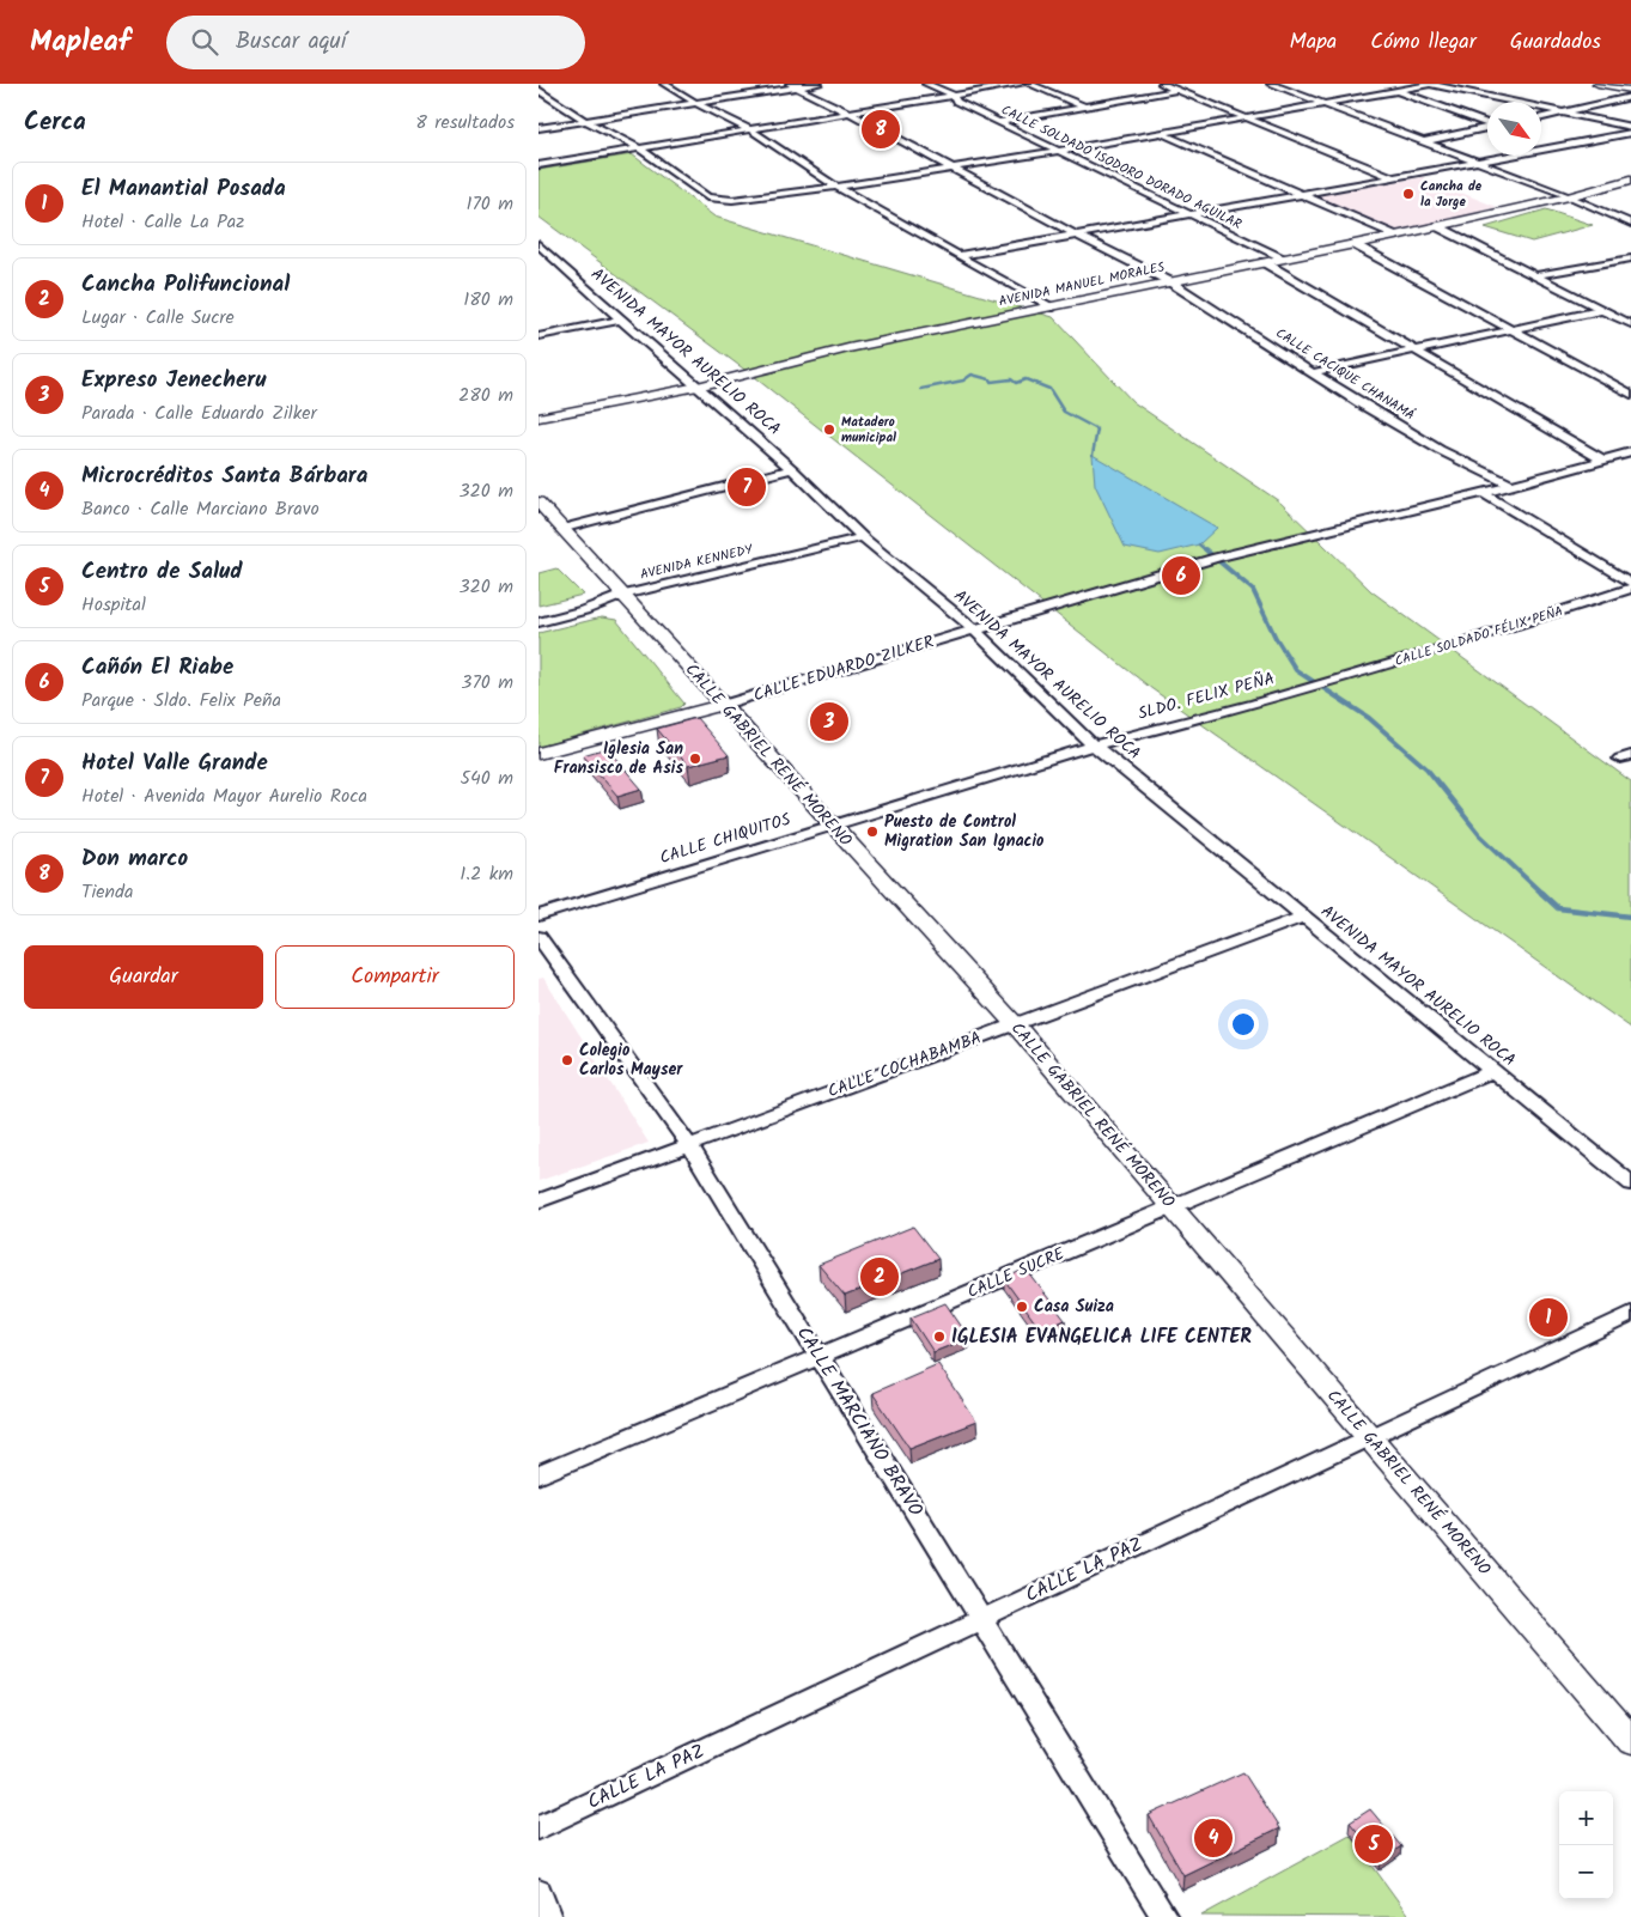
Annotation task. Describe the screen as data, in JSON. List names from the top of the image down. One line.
{"streets":{"street":["CALLE SOLDADO ISODORO DORADO AGUILAR","AVENIDA MANUEL MORALES","AVENIDA MAYOR AURELIO ROCA","CALLE CACIQUE CHANAMÁ","AVENIDA KENNEDY","CALLE SOLDADO FÉLIX PEÑA","CALLE EDUARDO ZILKER","SLDO. FELIX PEÑA","CALLE GABRIEL RENÉ MORENO","CALLE CHIQUITOS","CALLE COCHABAMBA","CALLE SUCRE","CALLE MARCIANO BRAVO","CALLE LA PAZ"]},"crossings":[["CALLE SOLDADO ISODORO DORADO AGUILAR","AVENIDA MANUEL MORALES"],["AVENIDA MANUEL MORALES","AVENIDA MAYOR AURELIO ROCA"],["AVENIDA MANUEL MORALES","CALLE CACIQUE CHANAMÁ"],["AVENIDA MAYOR AURELIO ROCA","AVENIDA KENNEDY"],["AVENIDA MAYOR AURELIO ROCA","CALLE EDUARDO ZILKER"],["AVENIDA MAYOR AURELIO ROCA","SLDO. FELIX PEÑA"],["AVENIDA MAYOR AURELIO ROCA","CALLE CHIQUITOS"],["AVENIDA MAYOR AURELIO ROCA","CALLE COCHABAMBA"],["AVENIDA MAYOR AURELIO ROCA","CALLE SUCRE"],["AVENIDA KENNEDY","CALLE GABRIEL RENÉ MORENO"],["CALLE SOLDADO FÉLIX PEÑA","SLDO. FELIX PEÑA"],["CALLE EDUARDO ZILKER","CALLE GABRIEL RENÉ MORENO"],["SLDO. FELIX PEÑA","CALLE CHIQUITOS"],["CALLE GABRIEL RENÉ MORENO","CALLE CHIQUITOS"],["CALLE GABRIEL RENÉ MORENO","CALLE COCHABAMBA"],["CALLE GABRIEL RENÉ MORENO","CALLE SUCRE"],["CALLE GABRIEL RENÉ MORENO","CALLE LA PAZ"],["CALLE COCHABAMBA","CALLE MARCIANO BRAVO"],["CALLE SUCRE","CALLE MARCIANO BRAVO"],["CALLE MARCIANO BRAVO","CALLE LA PAZ"]],"places":["Cancha de la Jorge","Matadero municipal","Iglesia San Fransisco de Asis","Puesto de Control Migration San Ignacio","Colegio Carlos Mayser","Casa Suiza","IGLESIA EVANGELICA LIFE CENTER"],"north":"bottom right","page":{"header":"Mapleaf","search":"Buscar aquí","nav":["Mapa","Cómo llegar","Guardados"],"heading":["Cerca","8 resultados"],"pins":["8","7","6","3","2","1","4","5"],"list":[{"mark":"1","name":"El Manantial Posada","note":"Hotel · Calle La Paz","value":"170 m"},{"mark":"2","name":"Cancha Polifuncional","note":"Lugar · Calle Sucre","value":"180 m"},{"mark":"3","name":"Expreso Jenecheru","note":"Parada · Calle Eduardo Zilker","value":"280 m"},{"mark":"4","name":"Microcréditos Santa Bárbara","note":"Banco · Calle Marciano Bravo","value":"320 m"},{"mark":"5","name":"Centro de Salud","note":"Hospital","value":"320 m"},{"mark":"6","name":"Cañón El Riabe","note":"Parque · Sldo. Felix Peña","value":"370 m"},{"mark":"7","name":"Hotel Valle Grande","note":"Hotel · Avenida Mayor Aurelio Roca","value":"540 m"},{"mark":"8","name":"Don marco","note":"Tienda","value":"1.2 km"}],"buttons":["Guardar","Compartir"],"map_buttons":["+","−"]}}
